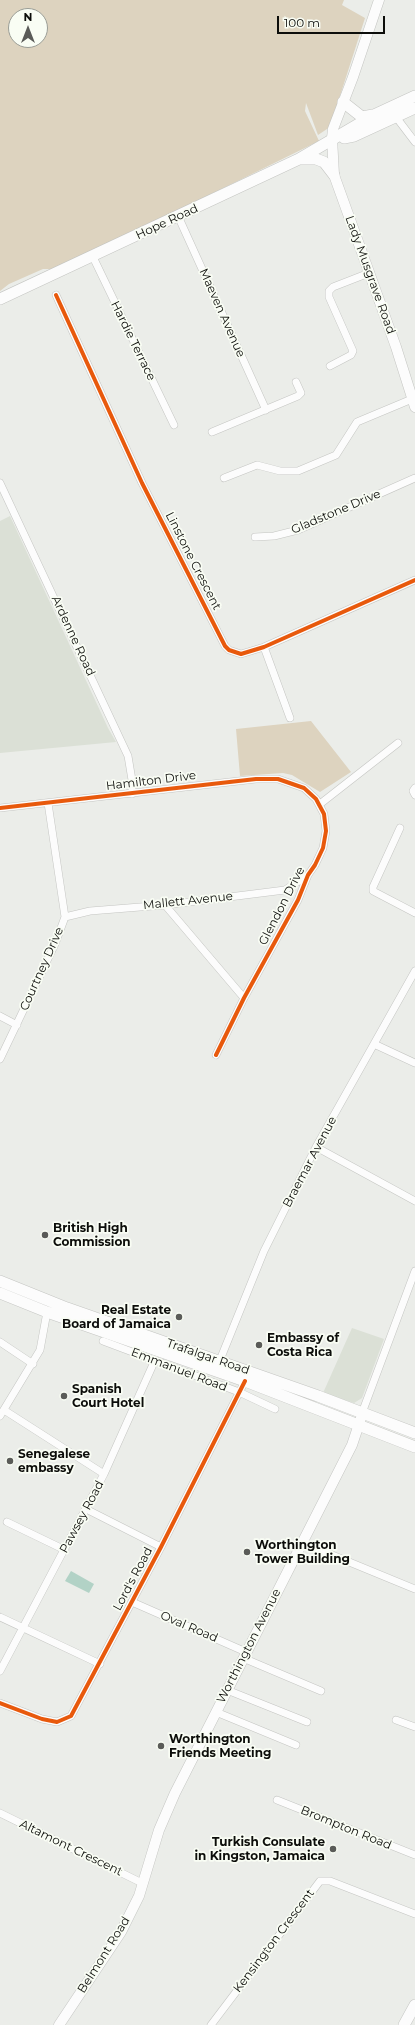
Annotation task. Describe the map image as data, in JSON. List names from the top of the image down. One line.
{"streets":{"main road":["Hope Road","Lady Musgrave Road","Trafalgar Road","Worthington Avenue","Belmont Road"],"street":["Maeven Avenue","Hardie Terrace","Gladstone Drive","Linstone Crescent","Ardenne Road","Hamilton Drive","Mallett Avenue","Glendon Drive","Courtney Drive","Braemar Avenue","Emmanuel Road","Pawsey Road","Lord's Road","Oval Road","Brompton Road","Altamont Crescent","Kensington Crescent"]},"crossings":[["Hope Road","Lady Musgrave Road"],["Hope Road","Maeven Avenue"],["Hope Road","Hardie Terrace"],["Ardenne Road","Hamilton Drive"],["Hamilton Drive","Glendon Drive"],["Hamilton Drive","Courtney Drive"],["Mallett Avenue","Glendon Drive"],["Mallett Avenue","Courtney Drive"],["Braemar Avenue","Trafalgar Road"],["Trafalgar Road","Lord's Road"],["Trafalgar Road","Worthington Avenue"],["Emmanuel Road","Pawsey Road"],["Emmanuel Road","Lord's Road"],["Lord's Road","Oval Road"],["Oval Road","Worthington Avenue"],["Worthington Avenue","Altamont Crescent"],["Worthington Avenue","Belmont Road"],["Altamont Crescent","Belmont Road"]],"places":["British High Commission","Real Estate Board of Jamaica","Embassy of Costa Rica","Spanish Court Hotel","Senegalese embassy","Worthington Tower Building","Worthington Friends Meeting","Turkish Consulate in Kingston, Jamaica"],"scale_bar":"100 m","north":"top"}
